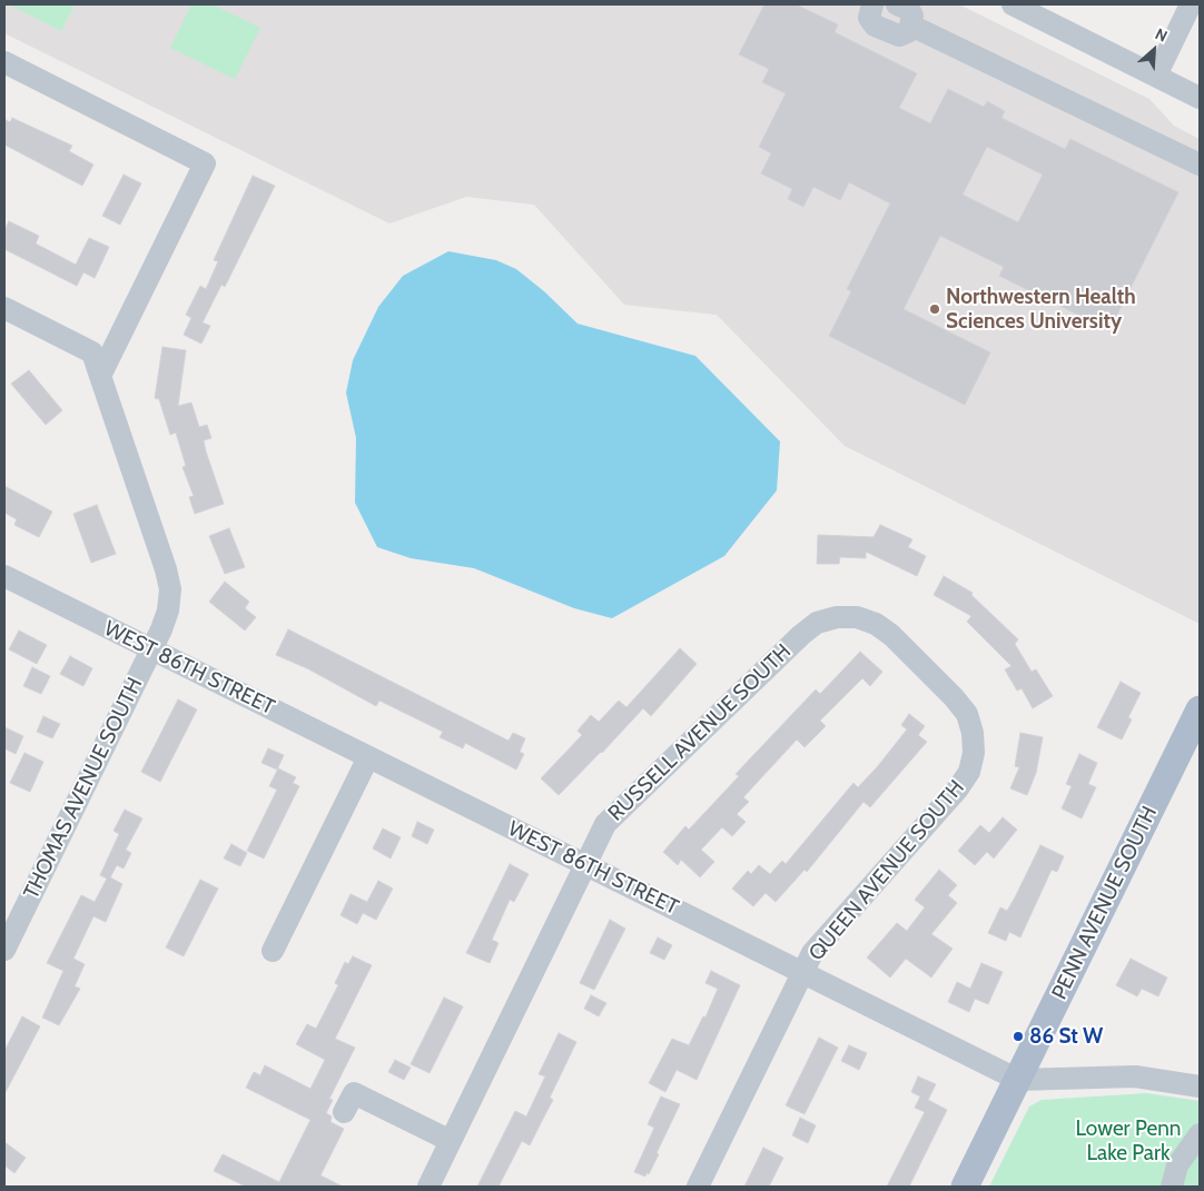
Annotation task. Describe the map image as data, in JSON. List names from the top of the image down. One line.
{"streets":{"main road":["PENN AVENUE SOUTH"],"street":["WEST 86TH STREET","RUSSELL AVENUE SOUTH","THOMAS AVENUE SOUTH","QUEEN AVENUE SOUTH"]},"crossings":[["WEST 86TH STREET","RUSSELL AVENUE SOUTH"],["WEST 86TH STREET","THOMAS AVENUE SOUTH"],["WEST 86TH STREET","QUEEN AVENUE SOUTH"],["WEST 86TH STREET","PENN AVENUE SOUTH"],["RUSSELL AVENUE SOUTH","QUEEN AVENUE SOUTH"]],"parks":["Lower Penn Lake Park"],"places":["Northwestern Health Sciences University","86 St W"],"north":"top right"}
